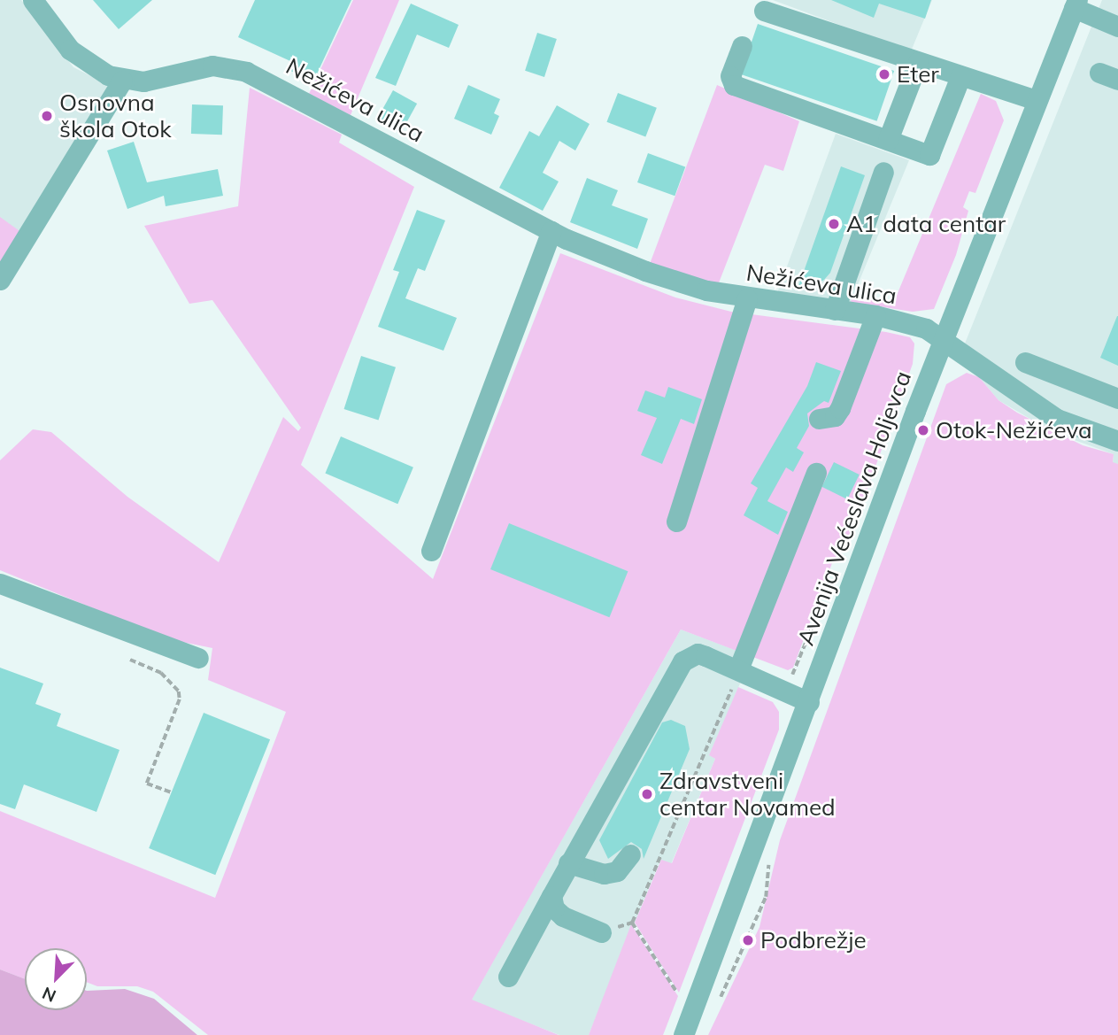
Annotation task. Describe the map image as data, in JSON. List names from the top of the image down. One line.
{"streets":{"street":["Nežićeva ulica","Avenija Većeslava Holjevca"]},"crossings":[["Nežićeva ulica","Avenija Većeslava Holjevca"]],"places":["Eter","Osnovna škola Otok","A1 data centar","Otok-Nežićeva","Zdravstveni centar Novamed","Podbrežje"],"north":"bottom left"}
